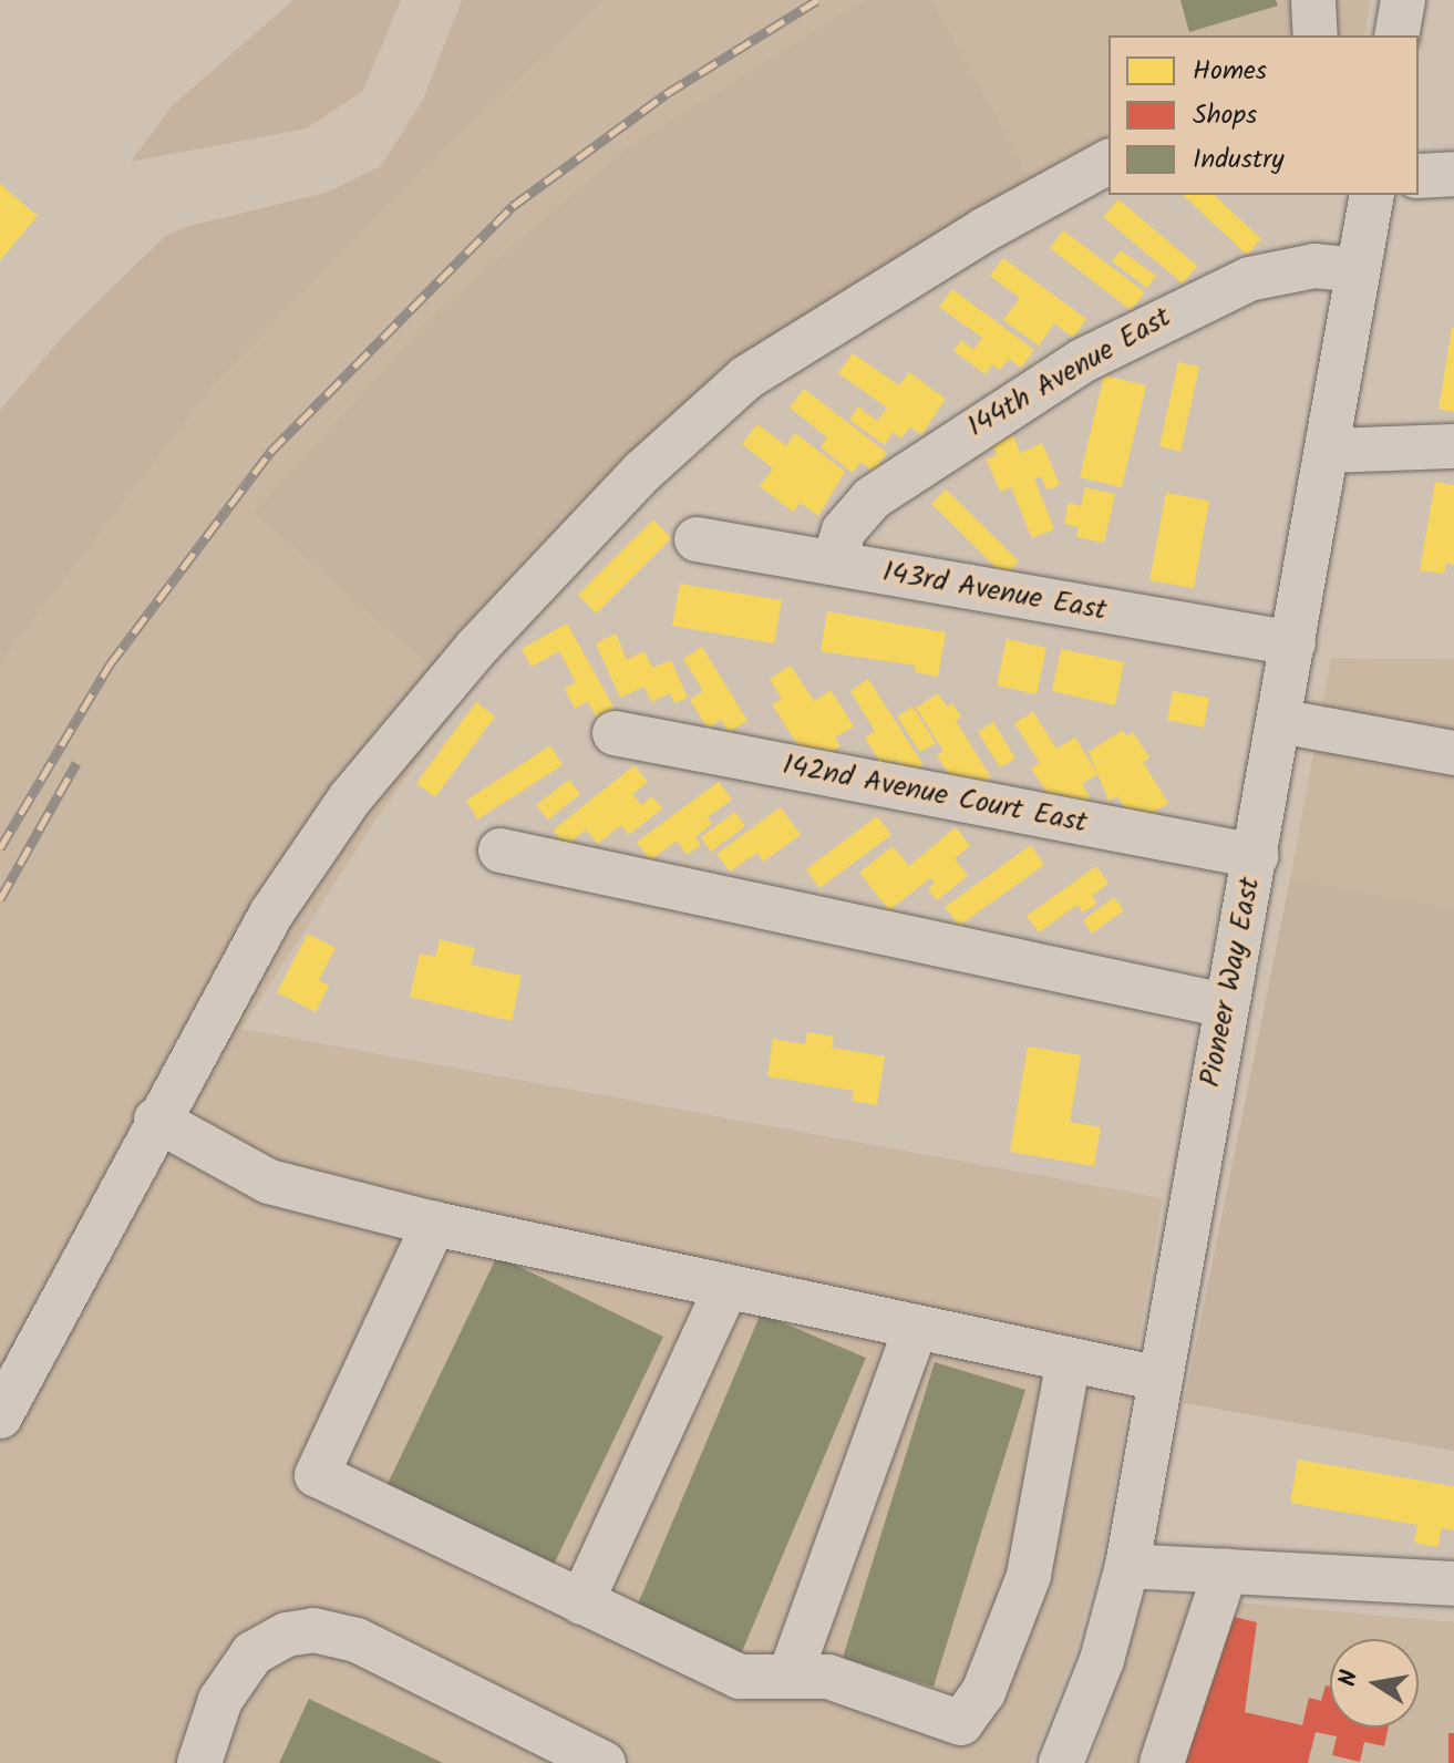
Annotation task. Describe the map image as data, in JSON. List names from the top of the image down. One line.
{"streets":{"street":["144th Avenue East","143rd Avenue East","142nd Avenue Court East","Pioneer Way East"]},"crossings":[["144th Avenue East","143rd Avenue East"],["144th Avenue East","Pioneer Way East"],["143rd Avenue East","Pioneer Way East"],["142nd Avenue Court East","Pioneer Way East"]],"legend":["Homes","Shops","Industry"],"north":"left"}
